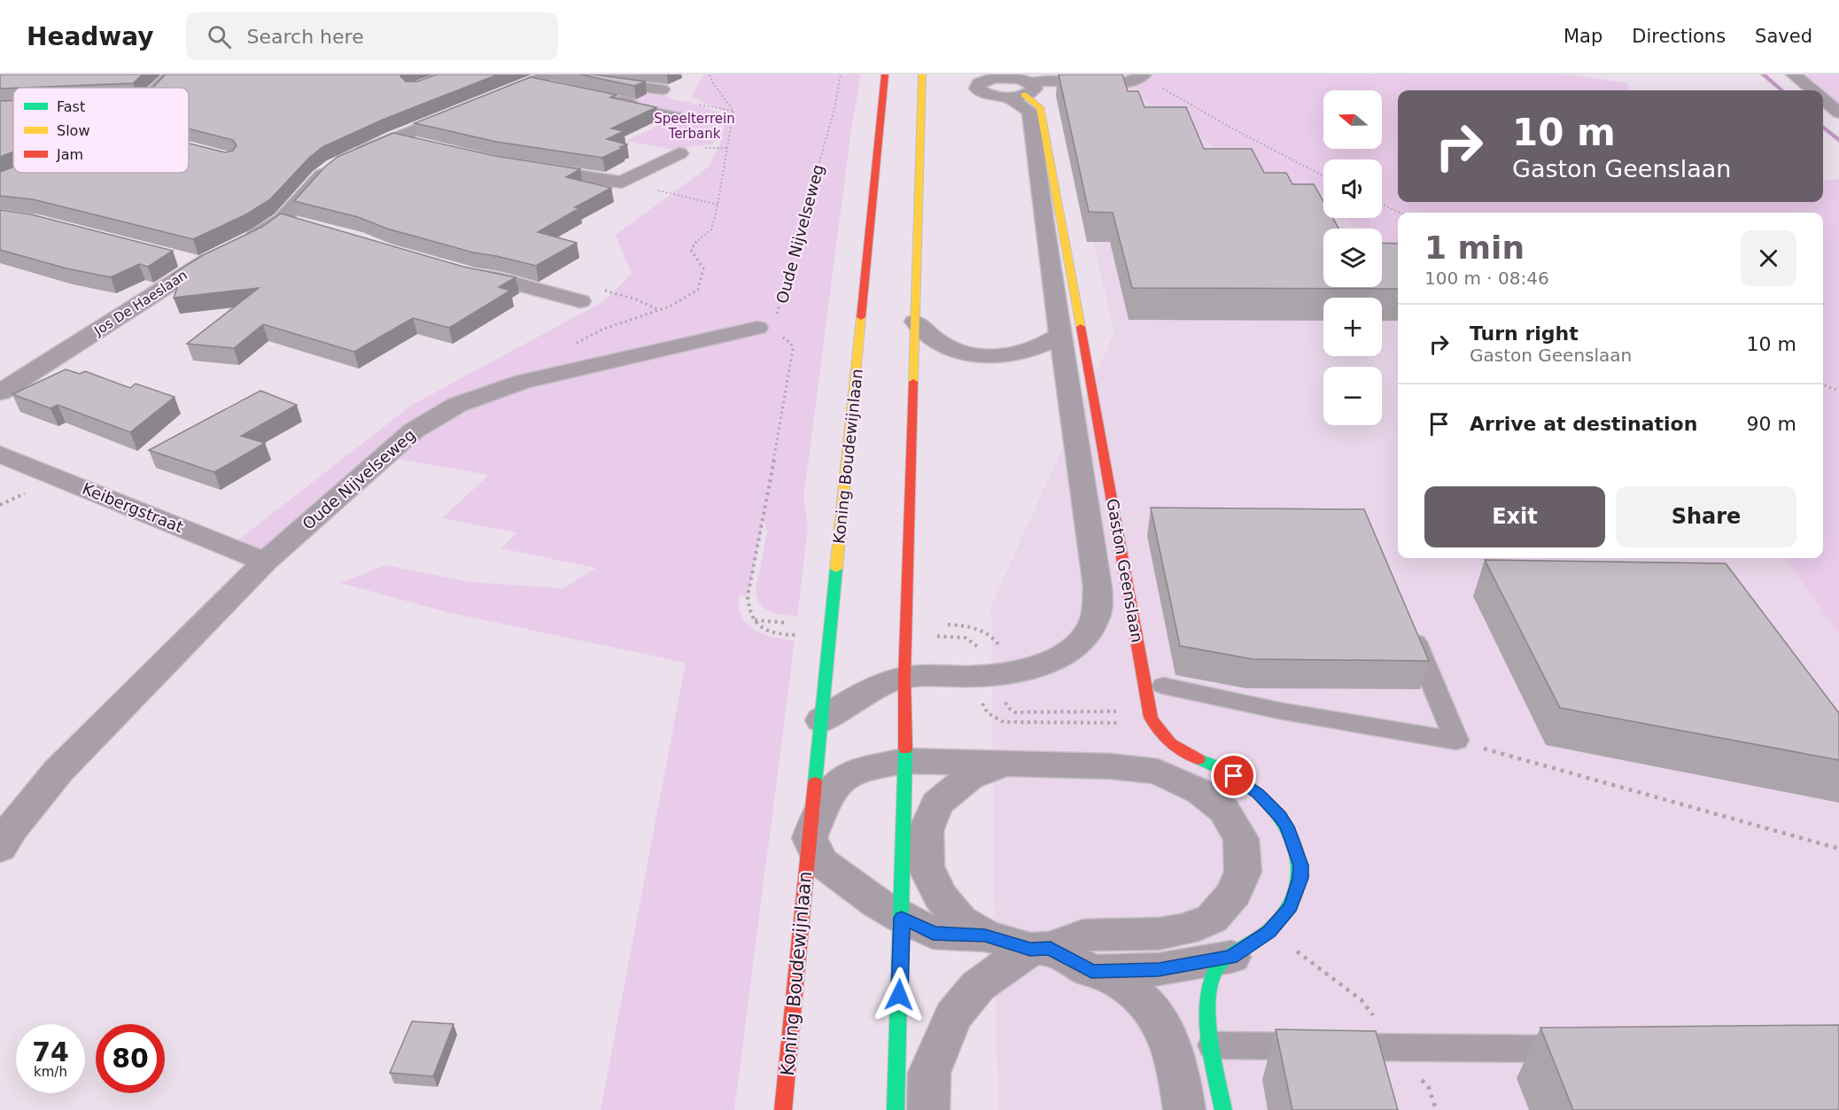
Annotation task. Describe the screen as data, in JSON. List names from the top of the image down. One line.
{"streets":{"main road":["Koning Boudewijnlaan","Gaston Geenslaan"],"street":["Oude Nijvelseweg","Jos De Haeslaan","Keibergstraat"]},"crossings":[["Oude Nijvelseweg","Keibergstraat"],["Koning Boudewijnlaan","Gaston Geenslaan"]],"parks":["Speelterrein Terbank"],"legend":["Fast","Slow","Jam"],"north":"left","page":{"header":"Headway","search":"Search here","nav":["Map","Directions","Saved"],"map_buttons":["+","−"],"turn":["10 m","Gaston Geenslaan"],"heading":["1 min","100 m · 08:46"],"list":[{"name":"Turn right","note":"Gaston Geenslaan","value":"10 m"},{"name":"Arrive at destination","value":"90 m"}],"buttons":["Exit","Share"],"speed":"74 km/h","limit":"80"}}
